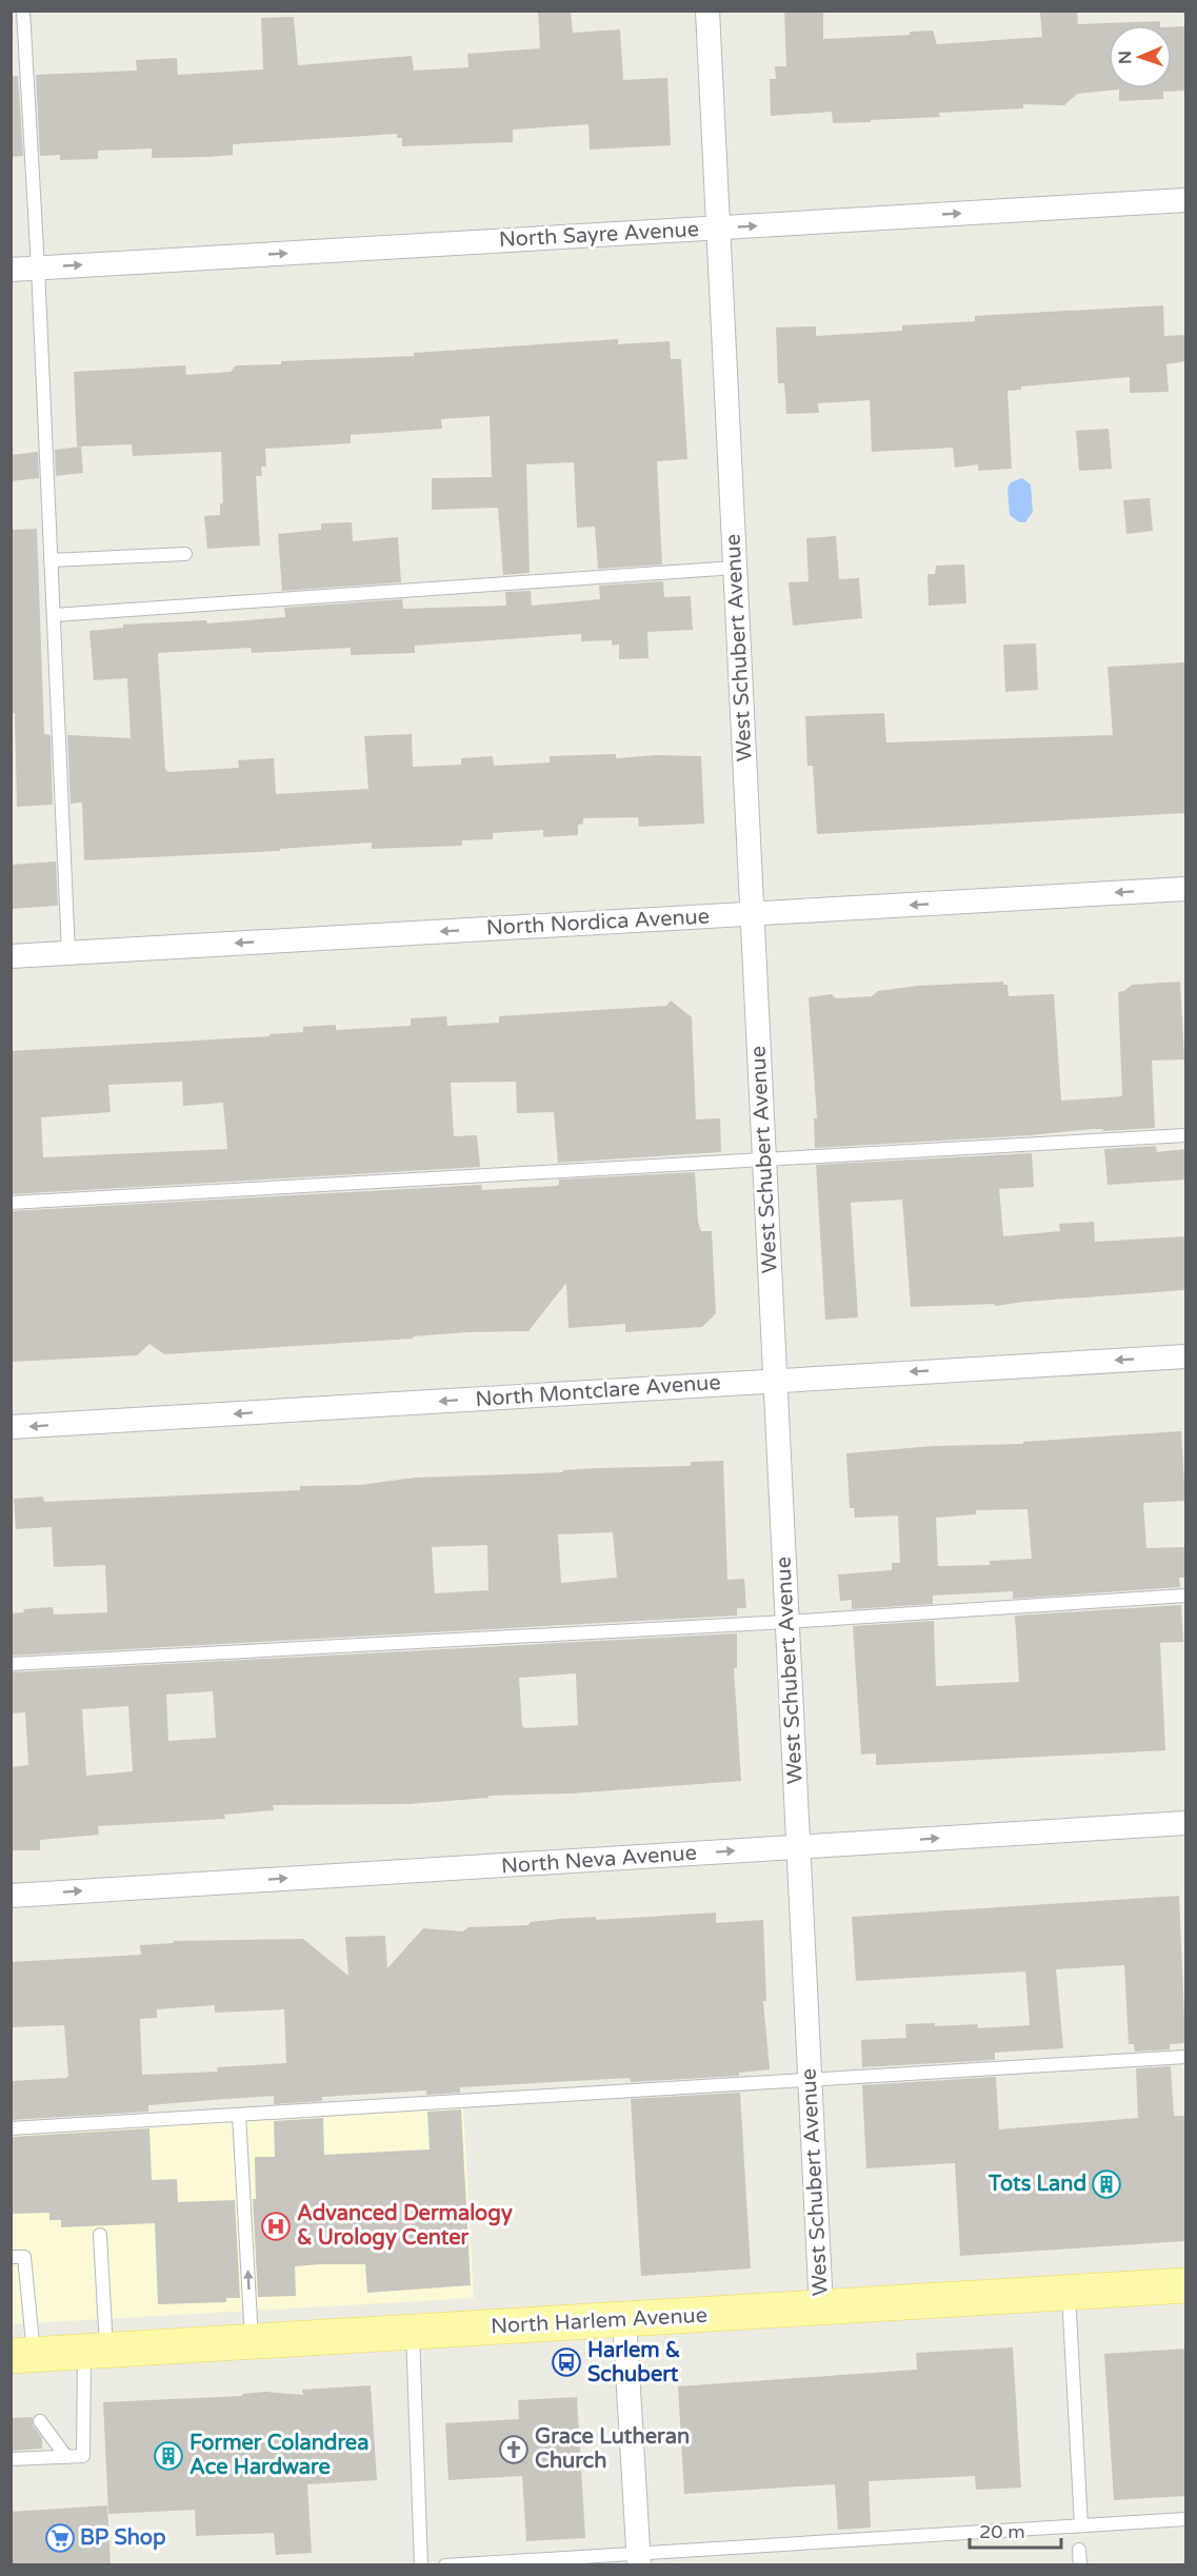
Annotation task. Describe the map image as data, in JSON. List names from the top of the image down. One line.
{"streets":{"main road":["North Harlem Avenue"],"street":["North Sayre Avenue","West Schubert Avenue","North Nordica Avenue","North Montclare Avenue","North Neva Avenue"]},"crossings":[["North Sayre Avenue","West Schubert Avenue"],["West Schubert Avenue","North Nordica Avenue"],["West Schubert Avenue","North Montclare Avenue"],["West Schubert Avenue","North Neva Avenue"],["West Schubert Avenue","North Harlem Avenue"]],"one_way":["North Sayre Avenue","North Nordica Avenue","North Montclare Avenue","North Neva Avenue"],"places":{"building":["Tots Land","Former Colandrea Ace Hardware"],"hospital":["Advanced Dermalogy & Urology Center"],"bus stop":["Harlem & Schubert"],"church":["Grace Lutheran Church"],"supermarket":["BP Shop"]},"scale_bar":"20 m","north":"left"}
